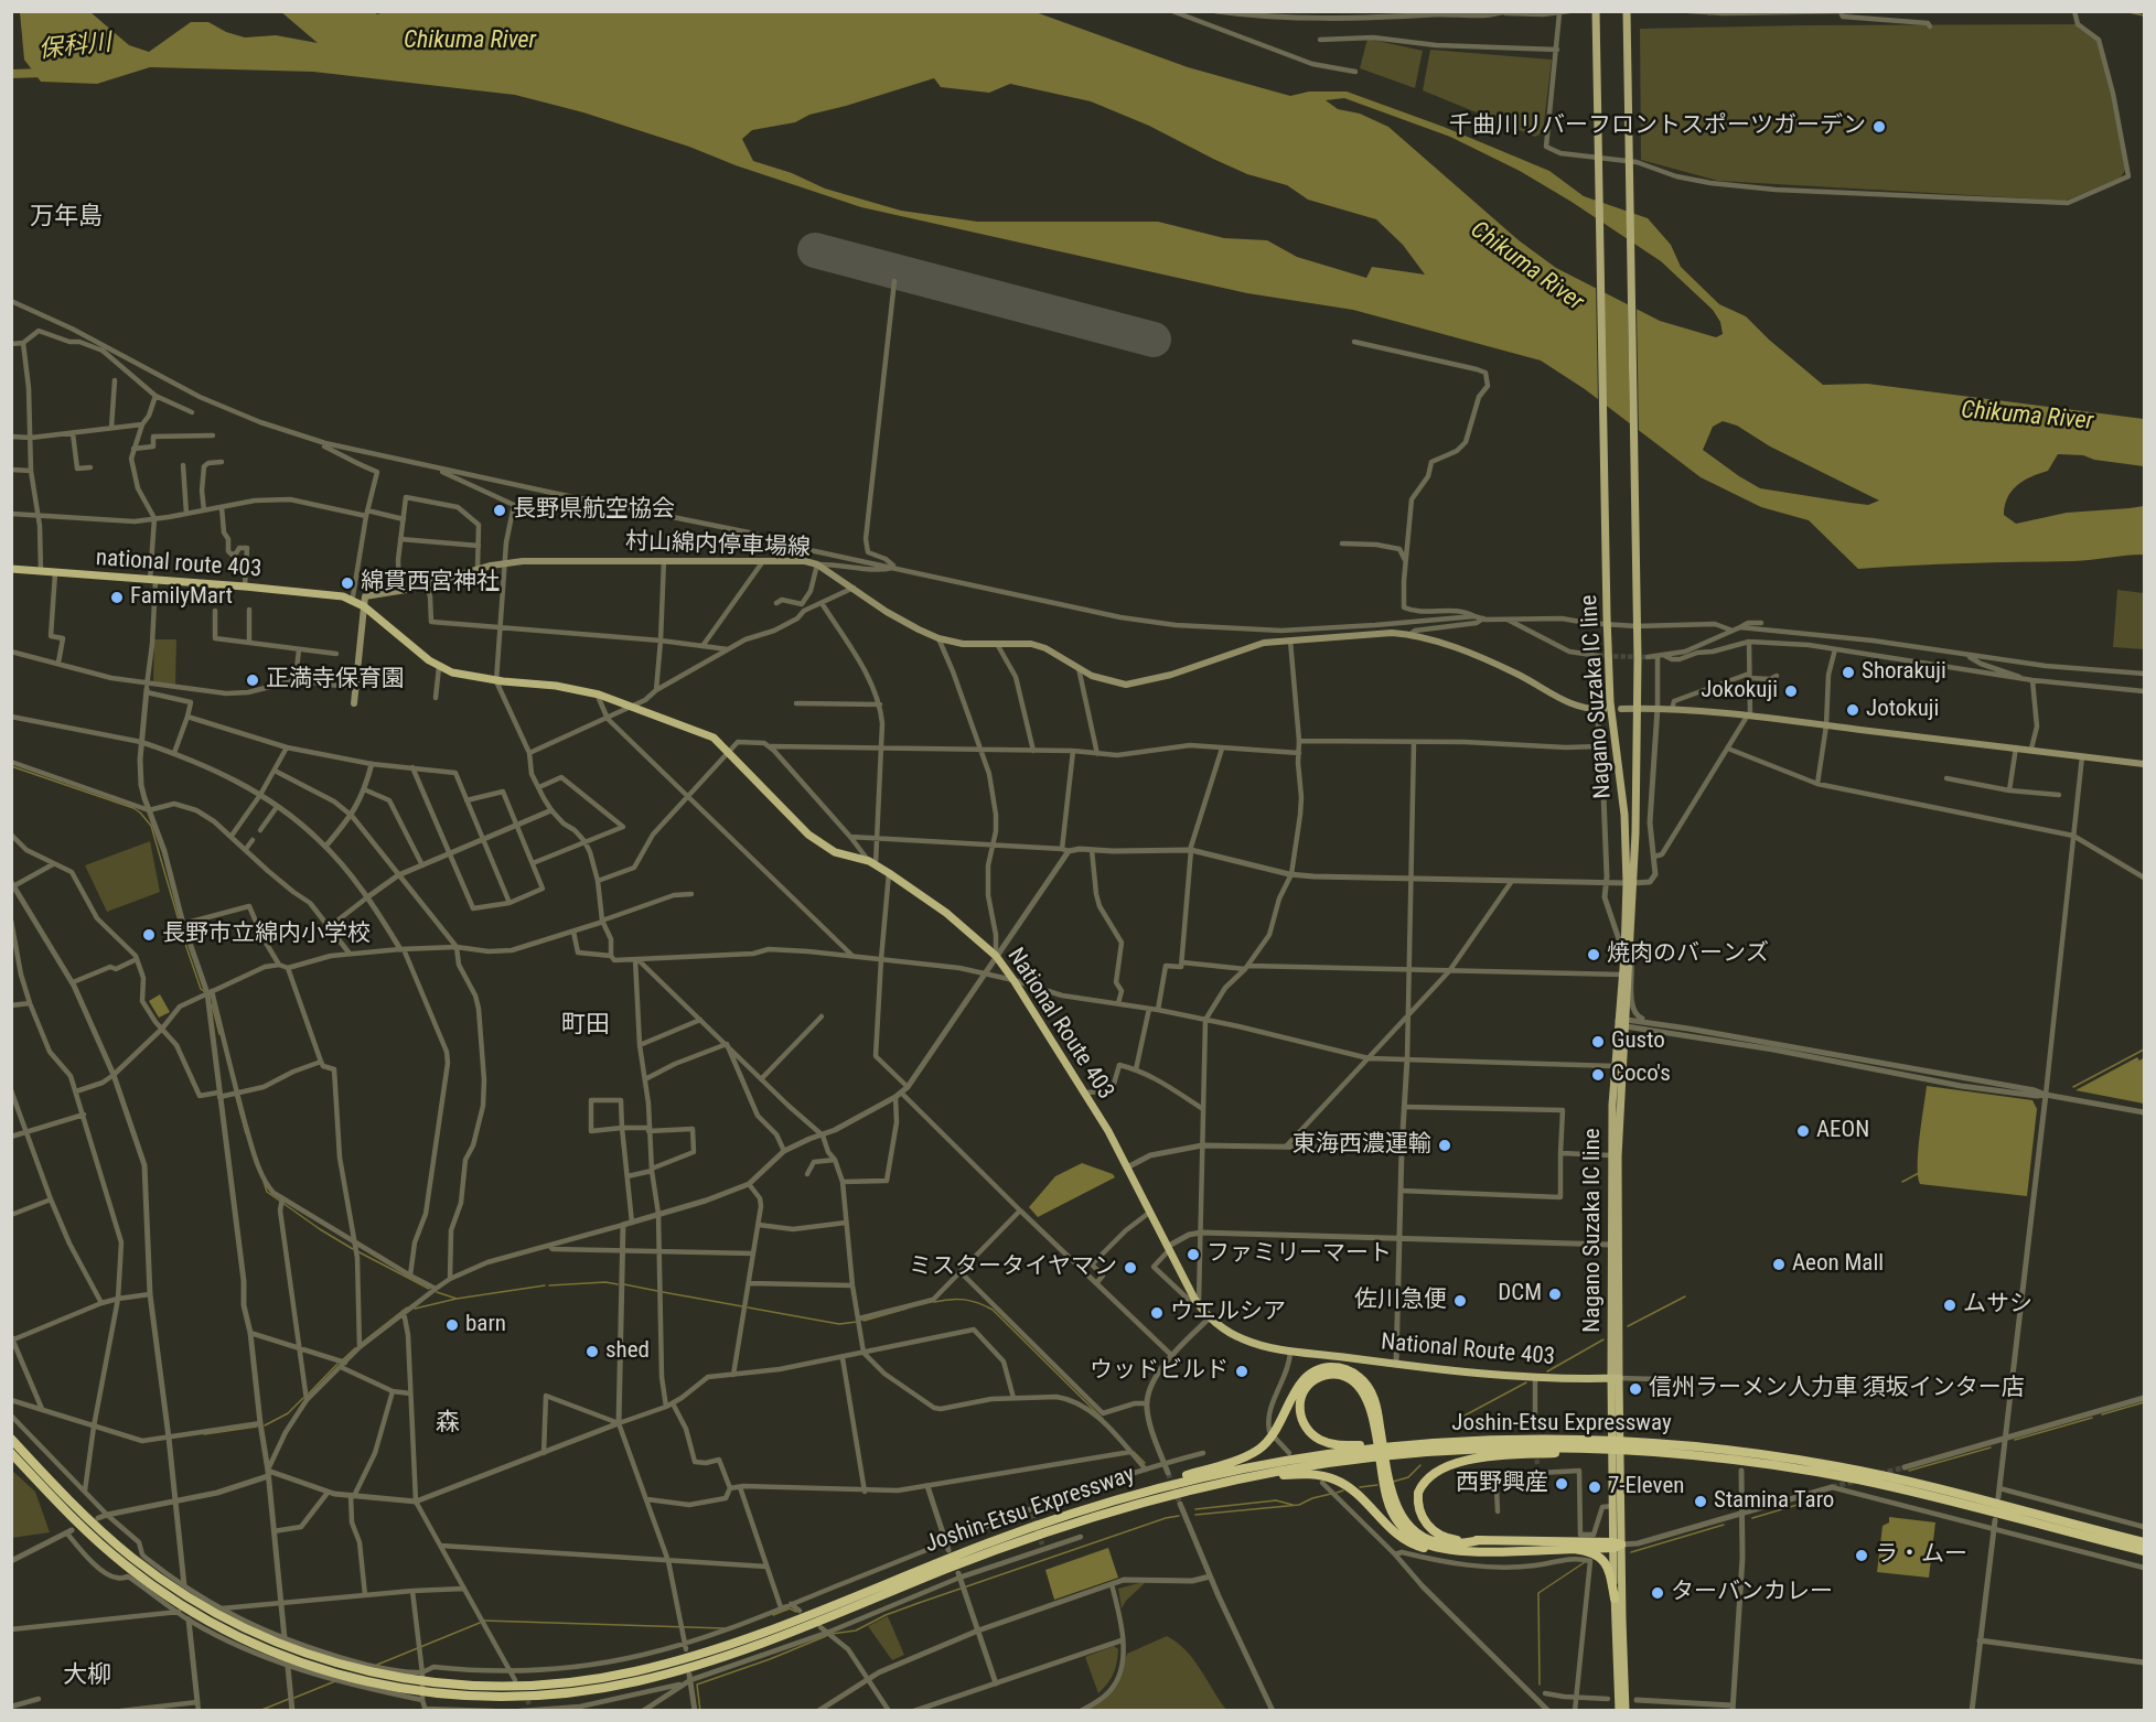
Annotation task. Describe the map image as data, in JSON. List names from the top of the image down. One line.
{"streets":{"highway":["national route 403","National Route 403","Joshin-Etsu Expressway"],"main road":["村山綿内停車場線","Nagano Suzaka IC line"]},"crossings":[["national route 403","National Route 403"],["Nagano Suzaka IC line","National Route 403"]],"districts":["万年島","町田","森","大柳"],"water":["Chikuma River","保科川"],"places":["千曲川リバーフロントスポーツガーデン","長野県航空協会","綿貫西宮神社","FamilyMart","Shorakuji","正満寺保育園","Jokokuji","Jotokuji","長野市立綿内小学校","焼肉のバーンズ","Gusto","Coco's","AEON","東海西濃運輸","ファミリーマート","Aeon Mall","ミスタータイヤマン","DCM","佐川急便","ムサシ","ウエルシア","barn","shed","ウッドビルド","信州ラーメン人力車 須坂インター店","西野興産","7-Eleven","Stamina Taro","ラ・ムー","ターバンカレー"]}
